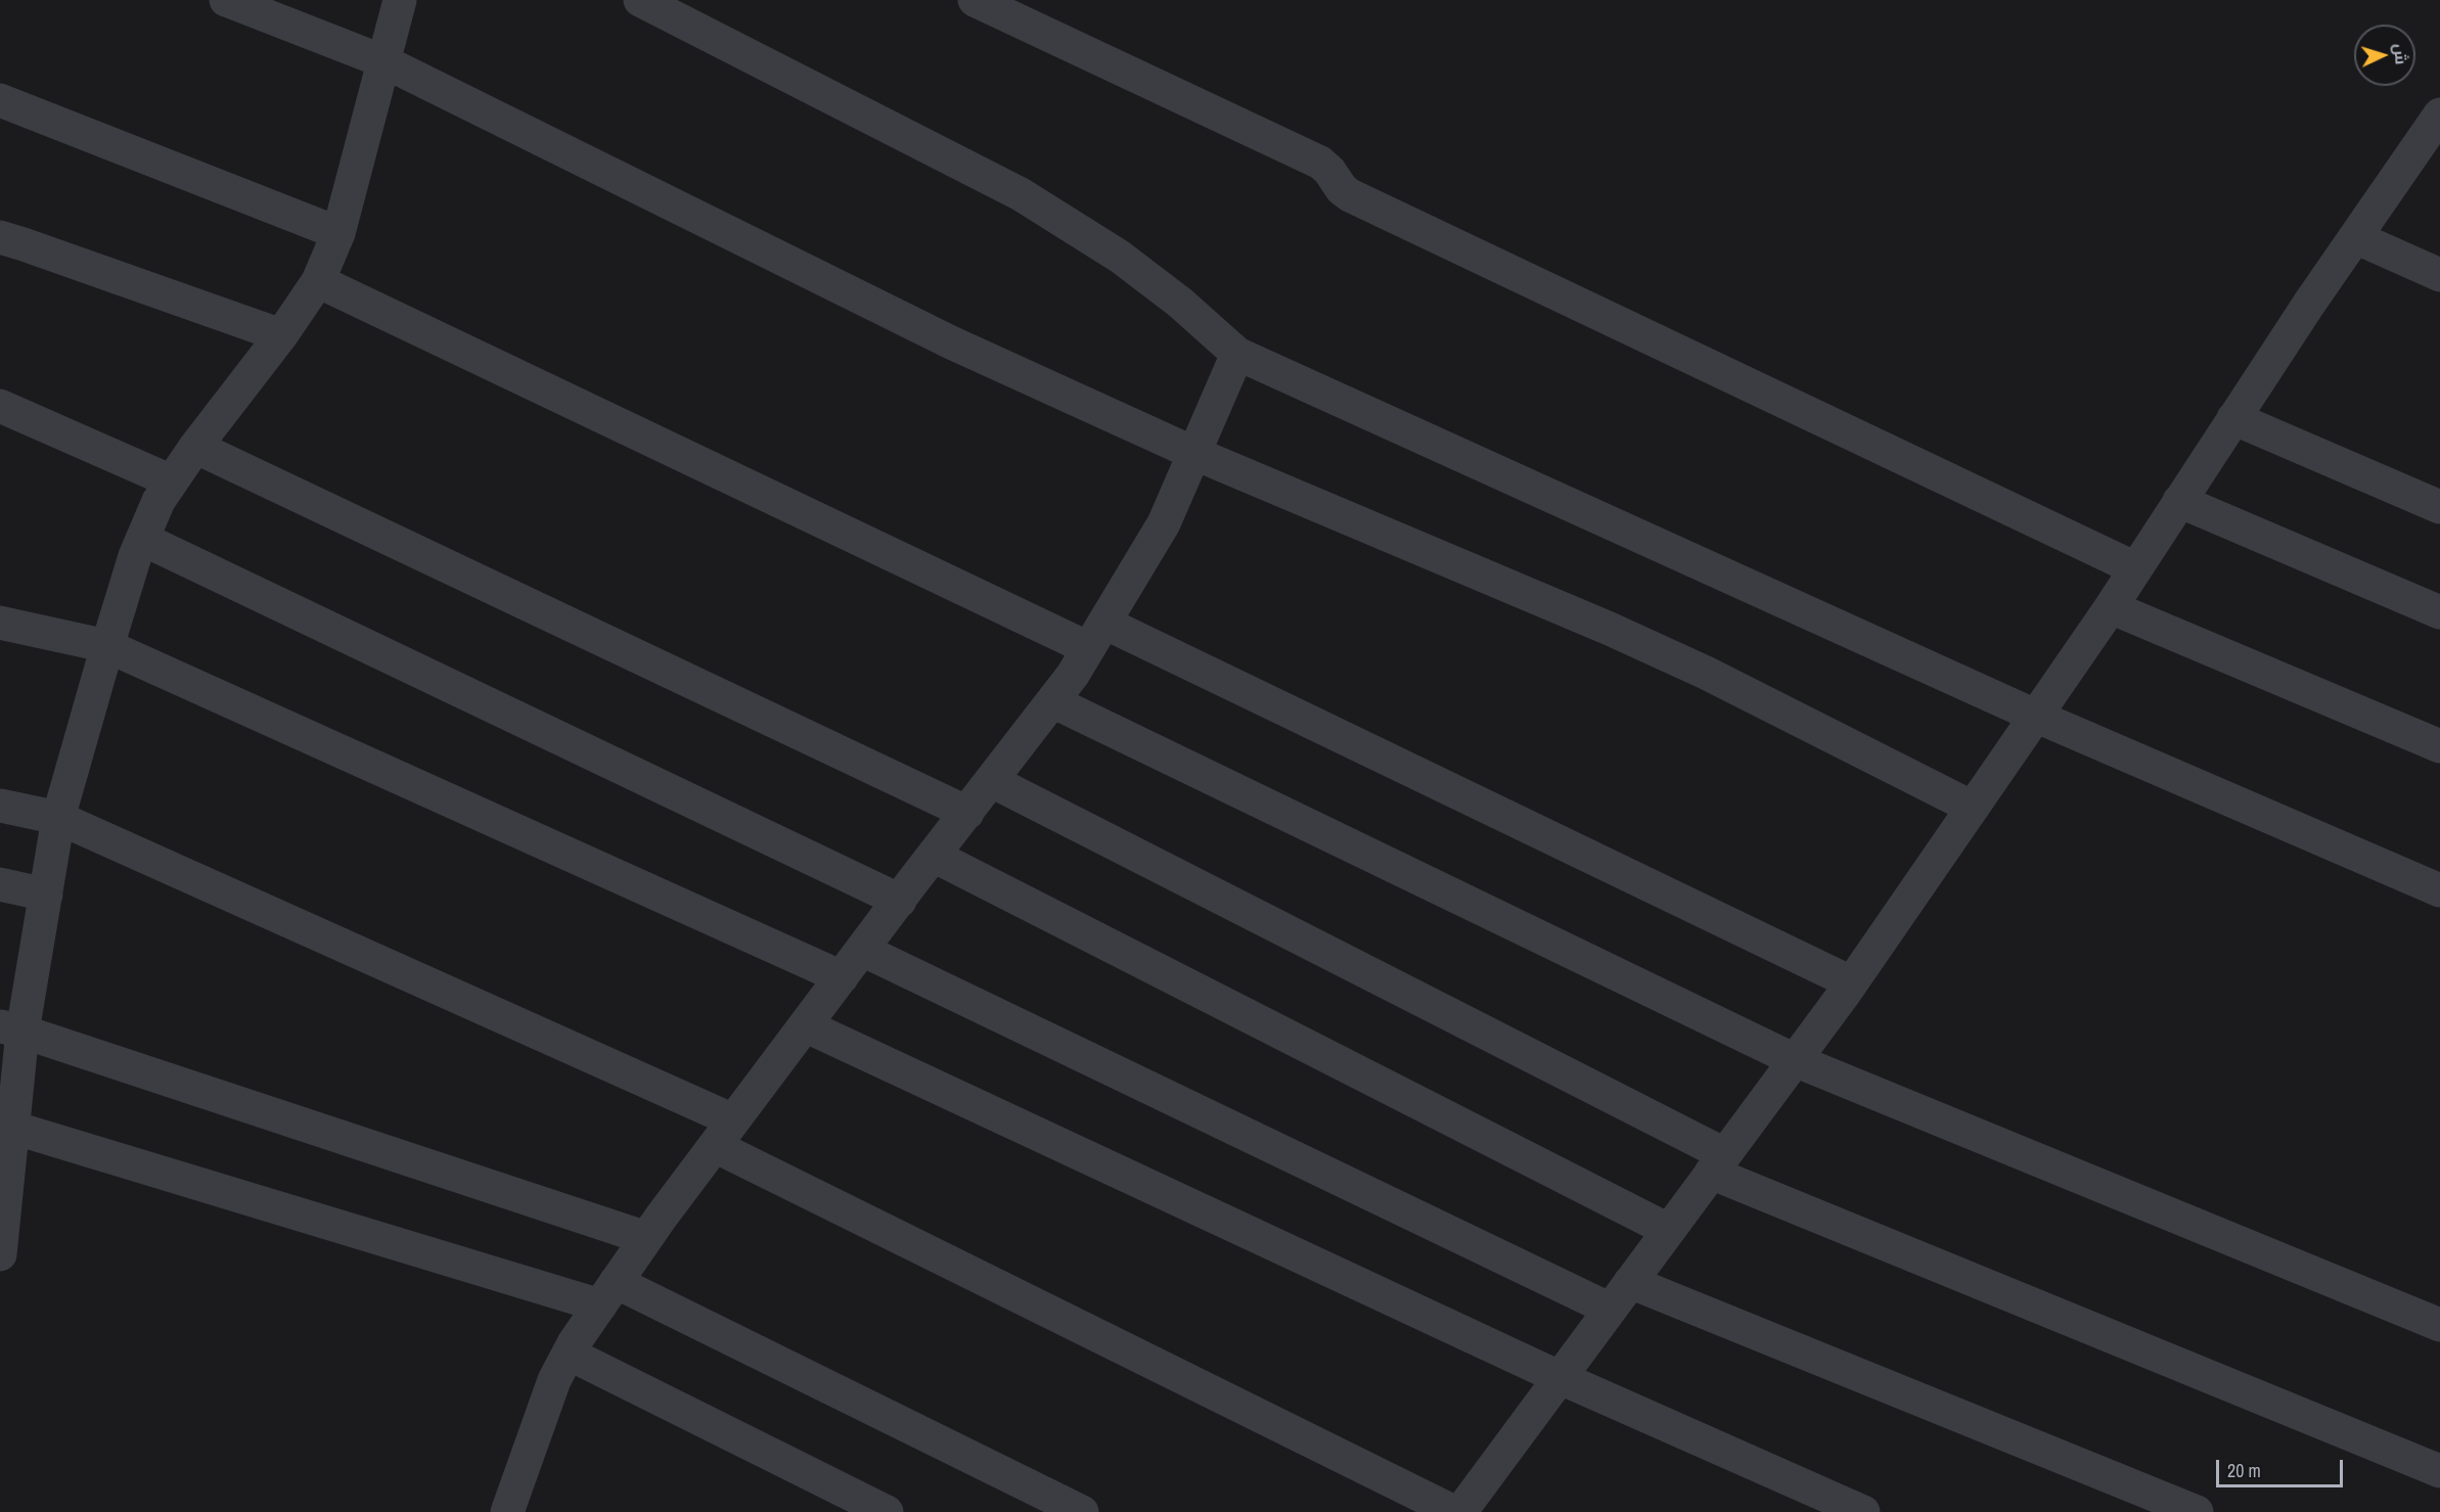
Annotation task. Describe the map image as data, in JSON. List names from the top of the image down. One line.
{"scale_bar":"20 m","north":"right"}
